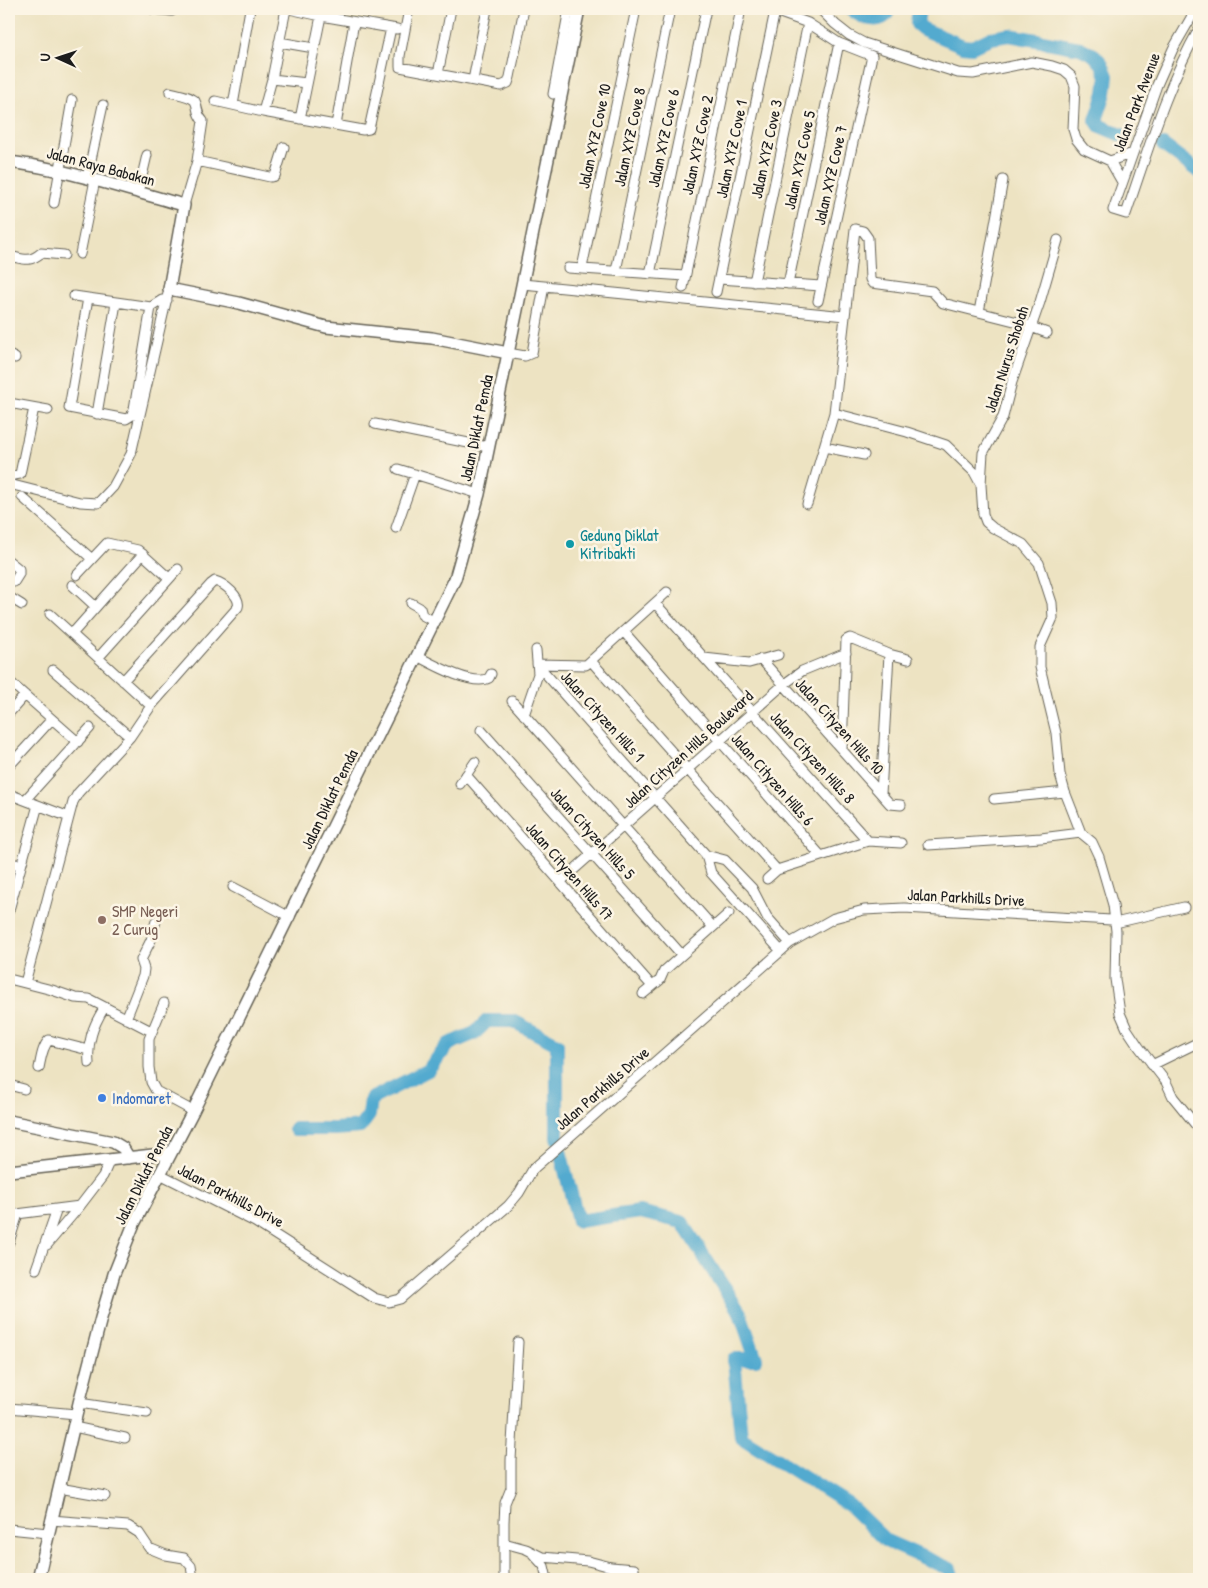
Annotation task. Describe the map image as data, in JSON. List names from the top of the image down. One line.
{"streets":{"street":["Jalan Park Avenue","Jalan XYZ Cove 10","Jalan XYZ Cove 8","Jalan XYZ Cove 6","Jalan XYZ Cove 2","Jalan XYZ Cove 1","Jalan XYZ Cove 3","Jalan XYZ Cove 5","Jalan Raya Babakan","Jalan XYZ Cove 7","Jalan Nurus Shobah","Jalan Diklat Pemda","Jalan Cityzen Hills 1","Jalan Cityzen Hills 10","Jalan Cityzen Hills Boulevard","Jalan Cityzen Hills 8","Jalan Cityzen Hills 6","Jalan Cityzen Hills 5","Jalan Cityzen Hills 17","Jalan Parkhills Drive"]},"crossings":[["Jalan XYZ Cove 5","Jalan XYZ Cove 7"],["Jalan Nurus Shobah","Jalan Parkhills Drive"],["Jalan Diklat Pemda","Jalan Parkhills Drive"],["Jalan Cityzen Hills 1","Jalan Cityzen Hills Boulevard"],["Jalan Cityzen Hills 10","Jalan Cityzen Hills Boulevard"],["Jalan Cityzen Hills Boulevard","Jalan Cityzen Hills 8"],["Jalan Cityzen Hills Boulevard","Jalan Cityzen Hills 6"],["Jalan Cityzen Hills Boulevard","Jalan Cityzen Hills 5"],["Jalan Cityzen Hills Boulevard","Jalan Cityzen Hills 17"]],"places":["Gedung Diklat Kitribakti","SMP Negeri 2 Curug","Indomaret"],"north":"left"}
